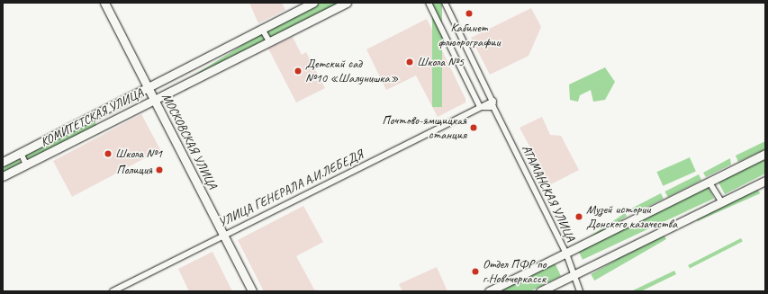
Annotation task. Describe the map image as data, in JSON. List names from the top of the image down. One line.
{"streets":{"main road":["КОМИТЕТСКАЯ УЛИЦА","МОСКОВСКАЯ УЛИЦА"],"street":["УЛИЦА ГЕНЕРАЛА А.И.ЛЕБЕДЯ","АТАМАНСКАЯ УЛИЦА"]},"crossings":[["КОМИТЕТСКАЯ УЛИЦА","МОСКОВСКАЯ УЛИЦА"],["МОСКОВСКАЯ УЛИЦА","УЛИЦА ГЕНЕРАЛА А.И.ЛЕБЕДЯ"]],"places":["Кабинет флюорографии","Школа №5","Детский сад №10 «Шалунишка»","Почтово-ямщицкая станция","Школа №1","Полиция","Музей истории Донского казачества","Отдел ПФР по г.Новочеркасск"]}
